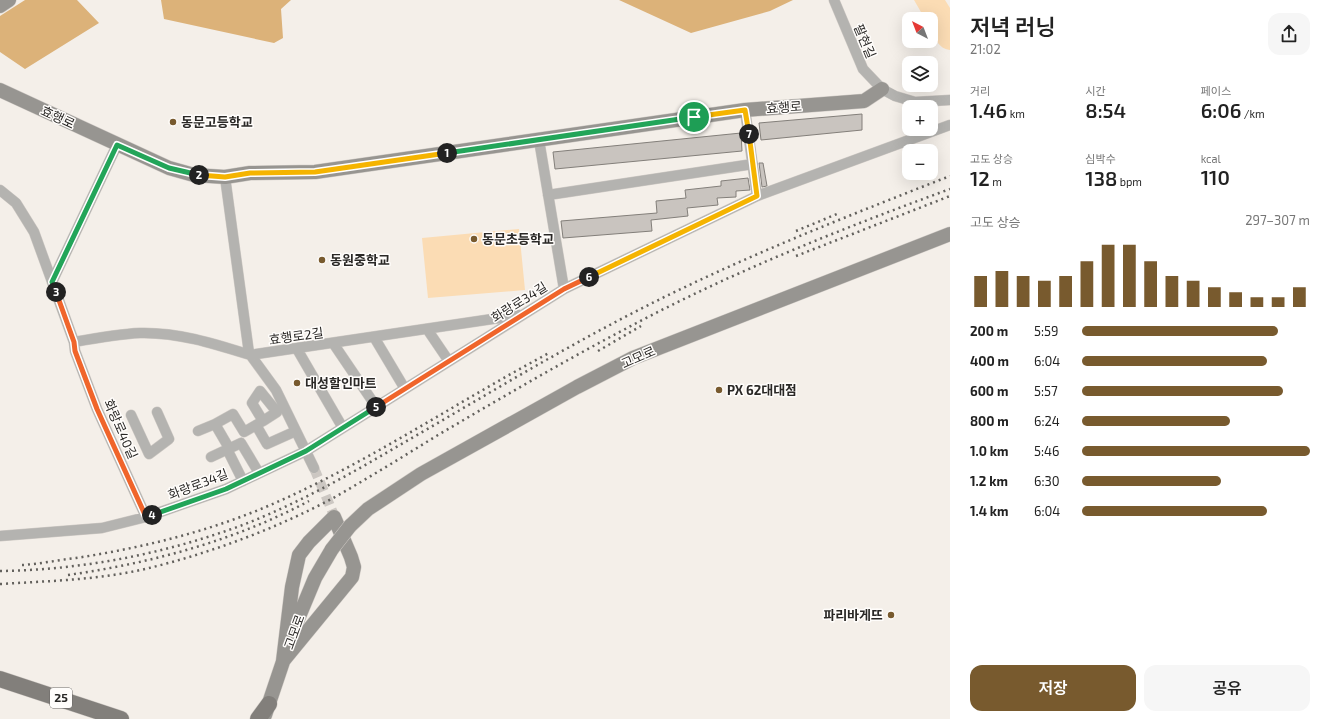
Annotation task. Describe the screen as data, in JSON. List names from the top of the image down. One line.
{"streets":{"main road":["효행로","고모로","25"],"street":["팔현길","화랑로34길","효행로2길","화랑로40길"]},"crossings":[["팔현길","효행로"],["화랑로34길","효행로2길"],["화랑로34길","화랑로40길"],["효행로2길","화랑로40길"]],"places":["동문고등학교","동문초등학교","동원중학교","대성할인마트","PX 62대대점","파리바게뜨"],"north":"top left","page":{"heading":["저녁 러닝","21:02"],"map_buttons":["+","−"],"stats":[["거리","1.46 km"],["시간","8:54"],["페이스","6:06 /km"],["고도 상승","12 m"],["심박수","138 bpm"],["kcal","110"]],"pins":["7","1","2","6","3","5","4"],"chart":["고도 상승","297–307 m"],"list":[{"name":"200 m","note":"5:59"},{"name":"400 m","note":"6:04"},{"name":"600 m","note":"5:57"},{"name":"800 m","note":"6:24"},{"name":"1.0 km","note":"5:46"},{"name":"1.2 km","note":"6:30"},{"name":"1.4 km","note":"6:04"}],"buttons":["저장","공유"]}}
